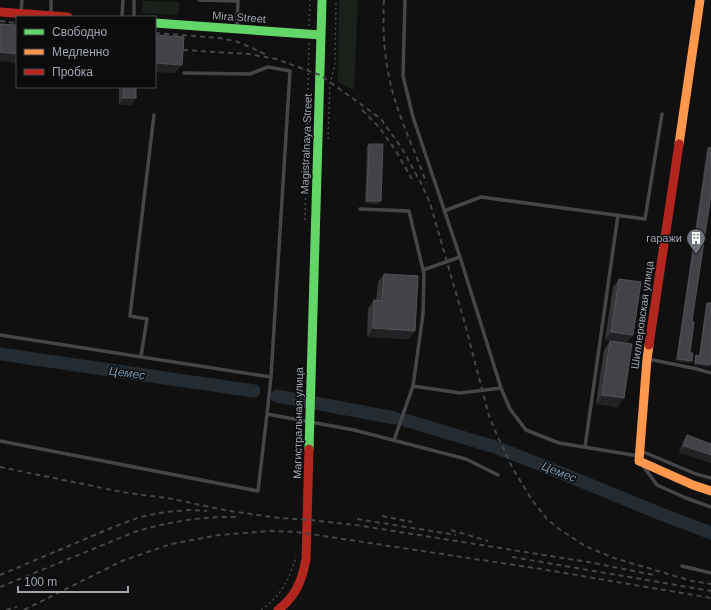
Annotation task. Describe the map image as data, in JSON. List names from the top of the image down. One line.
{"streets":{"main road":["Mira Street","Magistralnaya Street","Шиллеровская улица","Магистральная улица"]},"crossings":[["Mira Street","Magistralnaya Street"],["Magistralnaya Street","Магистральная улица"]],"water":["Цемес"],"places":{"building":["гаражи"]},"legend":["Свободно","Медленно","Пробка"],"scale_bar":"100 m"}
